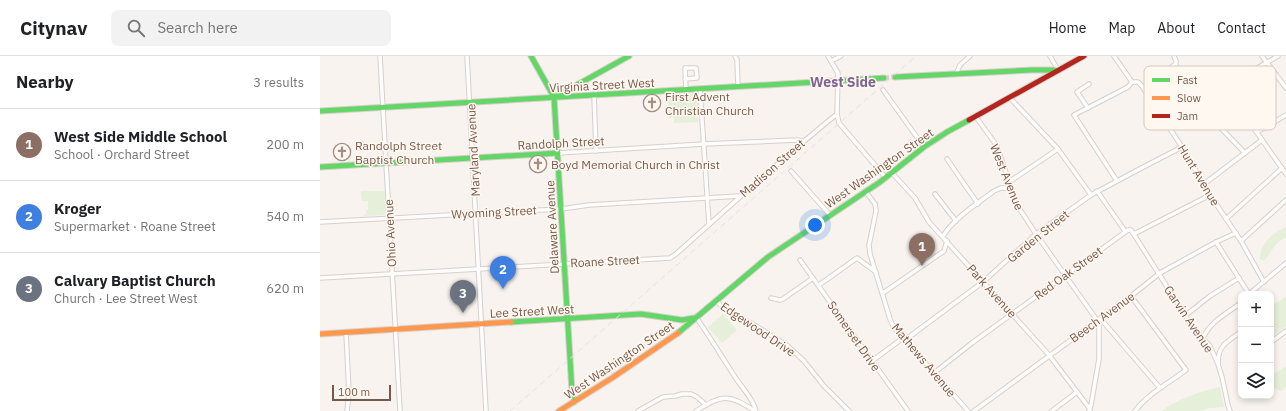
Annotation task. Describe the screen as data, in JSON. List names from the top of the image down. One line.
{"streets":{"main road":["Virginia Street West","Randolph Street","West Washington Street","Delaware Avenue","Lee Street West"],"street":["Maryland Avenue","Madison Street","Hunt Avenue","West Avenue","Wyoming Street","Ohio Avenue","Garden Street","Roane Street","Red Oak Street","Park Avenue","Beech Avenue","Garvin Avenue","Edgewood Drive","Somerset Drive","Mathews Avenue"]},"crossings":[["Virginia Street West","Maryland Avenue"],["Virginia Street West","Delaware Avenue"],["Virginia Street West","Ohio Avenue"],["Randolph Street","Maryland Avenue"],["Randolph Street","Madison Street"],["Randolph Street","Delaware Avenue"],["Randolph Street","Ohio Avenue"],["Maryland Avenue","Wyoming Street"],["Maryland Avenue","Roane Street"],["Maryland Avenue","Lee Street West"],["Madison Street","Wyoming Street"],["Madison Street","Roane Street"],["West Washington Street","West Avenue"],["West Washington Street","Delaware Avenue"],["West Washington Street","Park Avenue"],["West Washington Street","Lee Street West"],["West Washington Street","Edgewood Drive"],["West Washington Street","Mathews Avenue"],["Hunt Avenue","Garden Street"],["Hunt Avenue","Beech Avenue"],["West Avenue","Garden Street"],["West Avenue","Red Oak Street"],["West Avenue","Park Avenue"],["West Avenue","Beech Avenue"],["Wyoming Street","Delaware Avenue"],["Wyoming Street","Ohio Avenue"],["Delaware Avenue","Roane Street"],["Delaware Avenue","Lee Street West"],["Ohio Avenue","Roane Street"],["Ohio Avenue","Lee Street West"],["Garden Street","Park Avenue"],["Garden Street","Somerset Drive"],["Garden Street","Mathews Avenue"],["Red Oak Street","Park Avenue"],["Red Oak Street","Mathews Avenue"],["Park Avenue","Beech Avenue"],["Beech Avenue","Garvin Avenue"]],"districts":["West Side"],"places":{"church":["First Advent Christian Church","Randolph Street Baptist Church","Boyd Memorial Church in Christ"]},"legend":["Fast","Slow","Jam"],"scale_bar":"100 m","page":{"header":"Citynav","search":"Search here","nav":["Home","Map","About","Contact"],"heading":["Nearby","3 results"],"list":[{"mark":"1","name":"West Side Middle School","note":"School · Orchard Street","value":"200 m"},{"mark":"2","name":"Kroger","note":"Supermarket · Roane Street","value":"540 m"},{"mark":"3","name":"Calvary Baptist Church","note":"Church · Lee Street West","value":"620 m"}],"pins":["1","2","3"],"map_buttons":["+","−"],"scale":"100 m"}}
